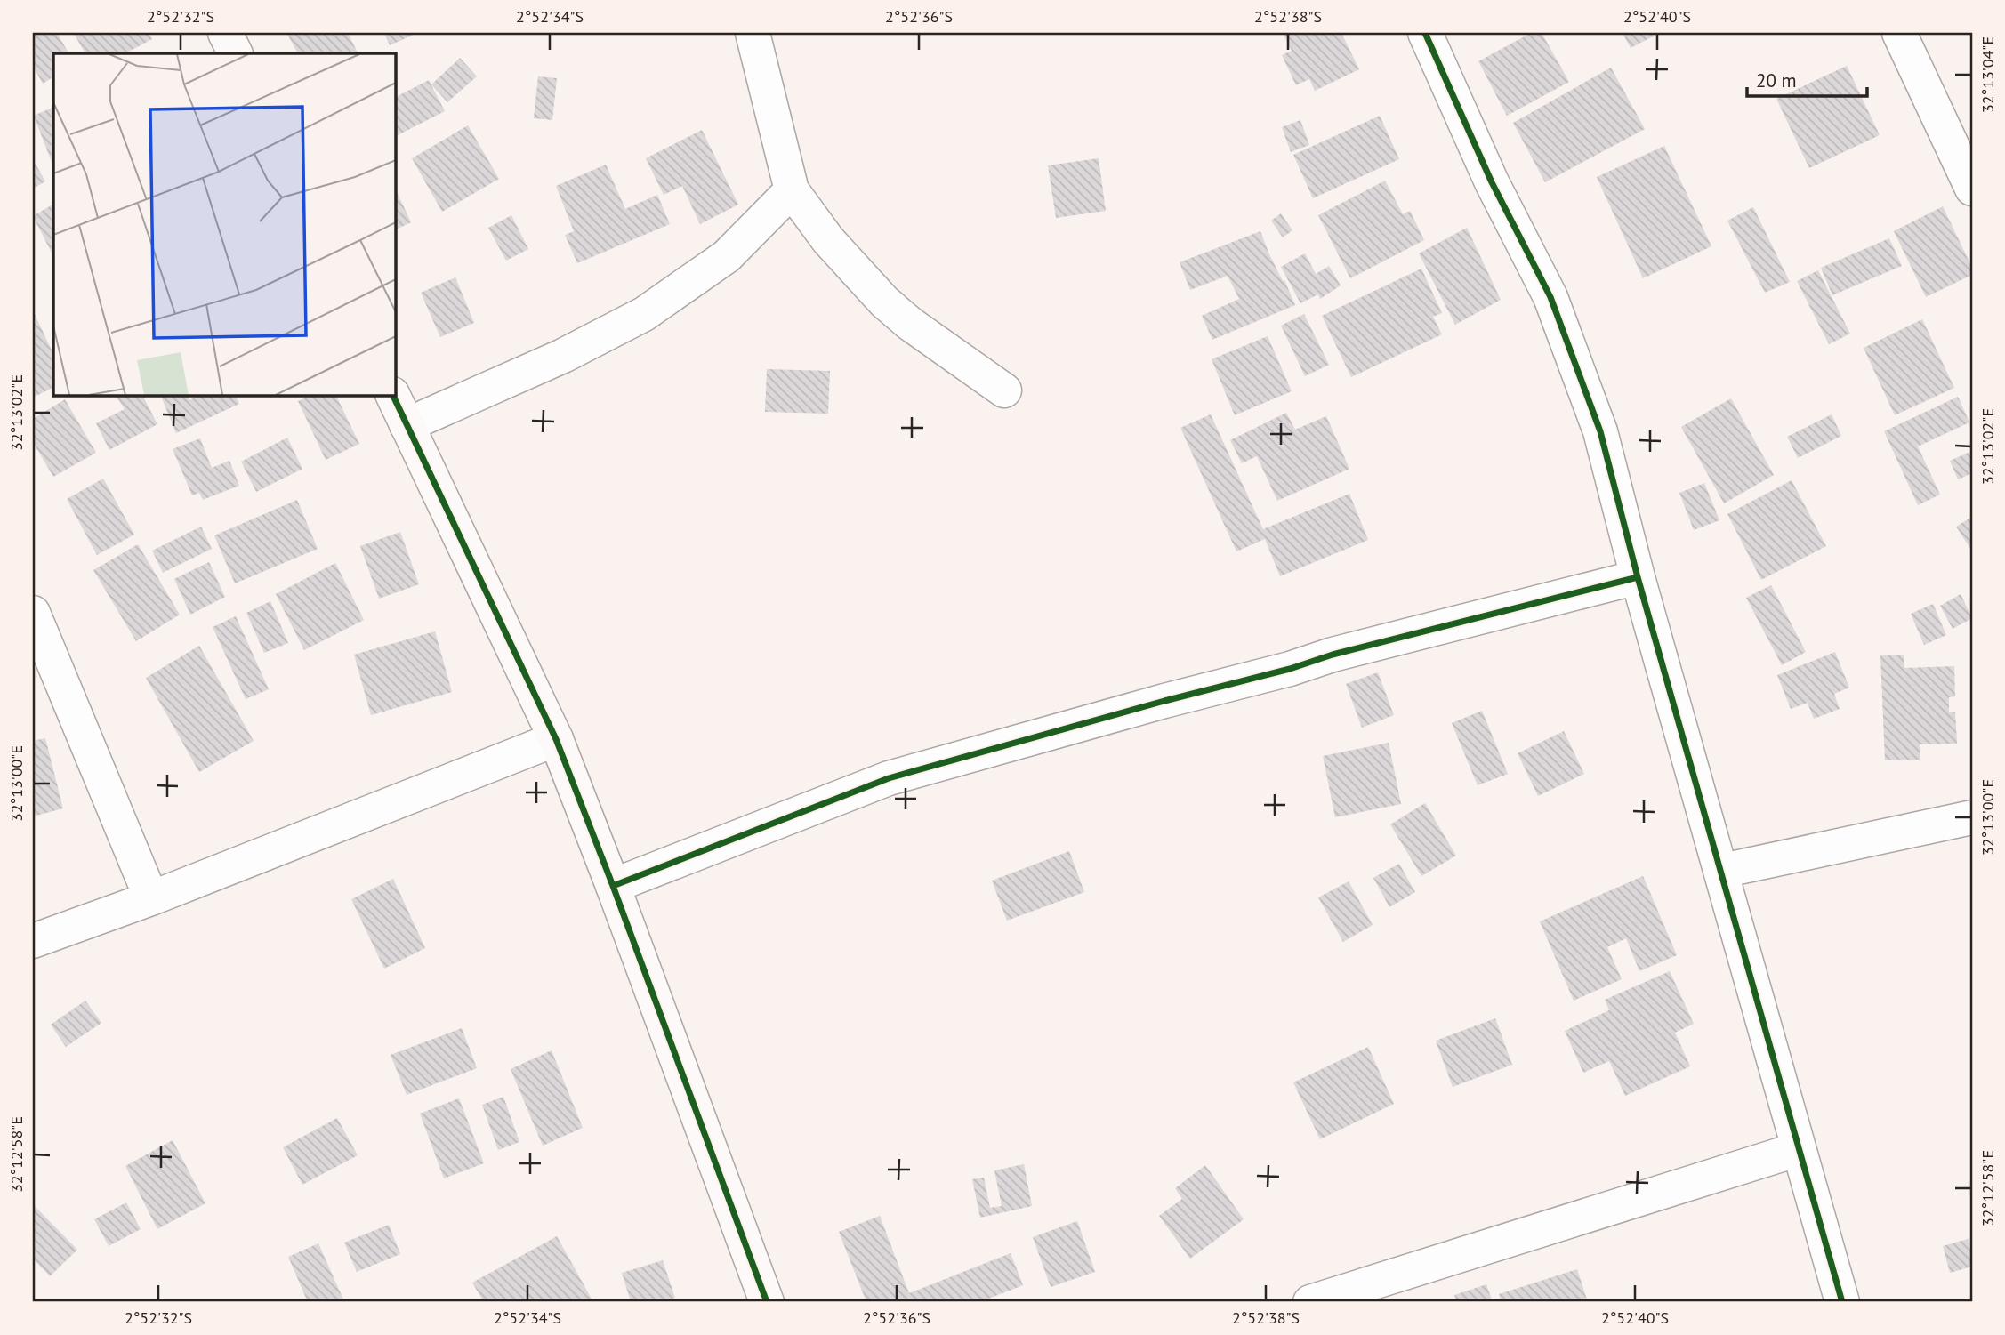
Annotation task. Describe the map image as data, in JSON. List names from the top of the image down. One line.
{"scale_bar":"20 m","coordinates":["2°52'32\"S","2°52'34\"S","2°52'36\"S","2°52'38\"S","2°52'40\"S","32°13'04\"E","32°13'02\"E","32°13'00\"E","32°12'58\"E"]}
